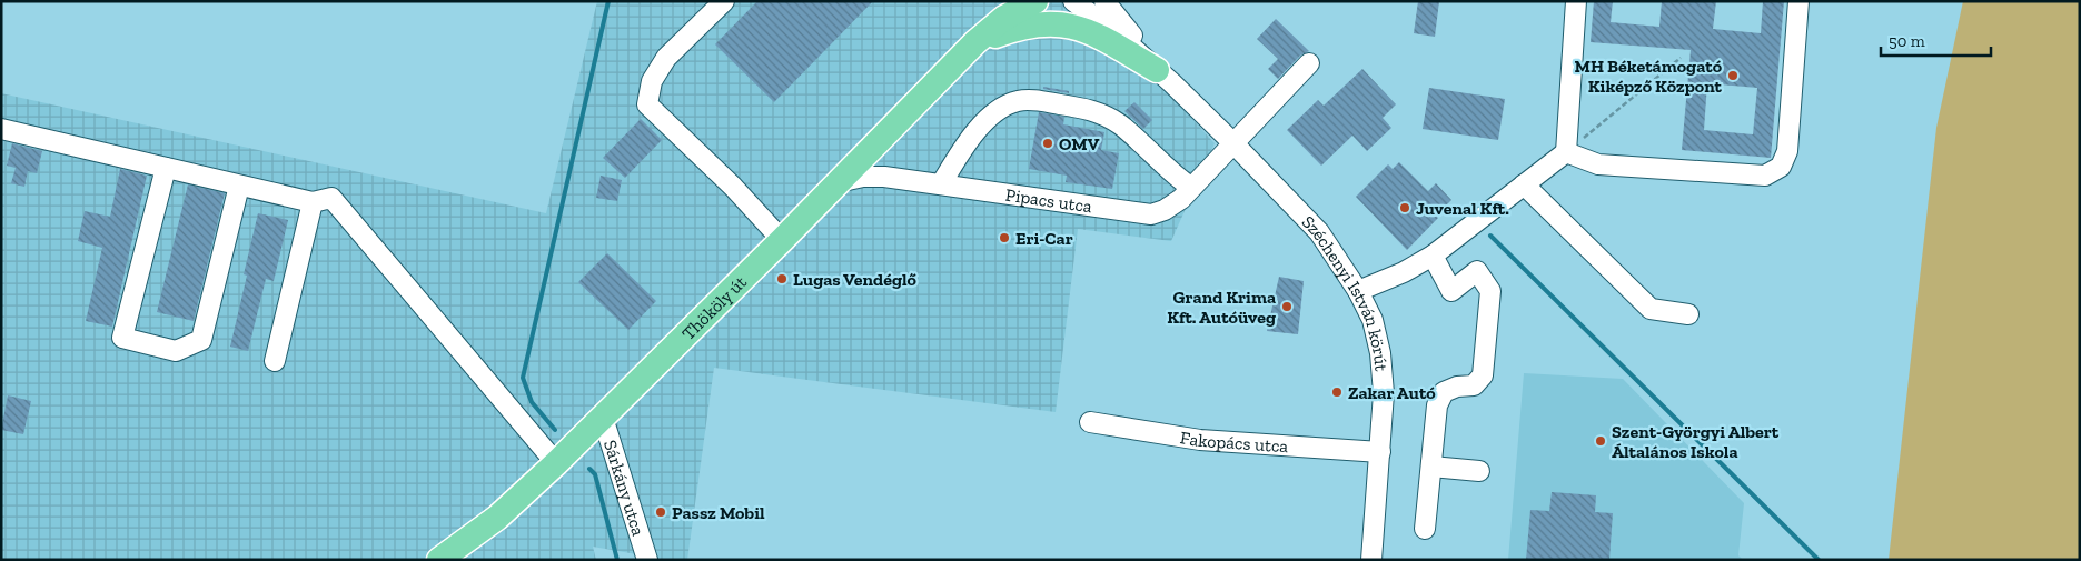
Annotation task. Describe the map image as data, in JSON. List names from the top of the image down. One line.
{"streets":{"main road":["Thököly út"],"street":["Pipacs utca","Széchenyi István körút","Fakopács utca","Sárkány utca"]},"crossings":[["Pipacs utca","Széchenyi István körút"],["Pipacs utca","Thököly út"],["Széchenyi István körút","Fakopács utca"],["Thököly út","Sárkány utca"]],"places":["MH Béketámogató Kiképző Központ","OMV","Juvenal Kft.","Eri-Car","Lugas Vendéglő","Grand Krima Kft. Autóüveg","Zakar Autó","Szent-Györgyi Albert Általános Iskola","Passz Mobil"],"scale_bar":"50 m"}
